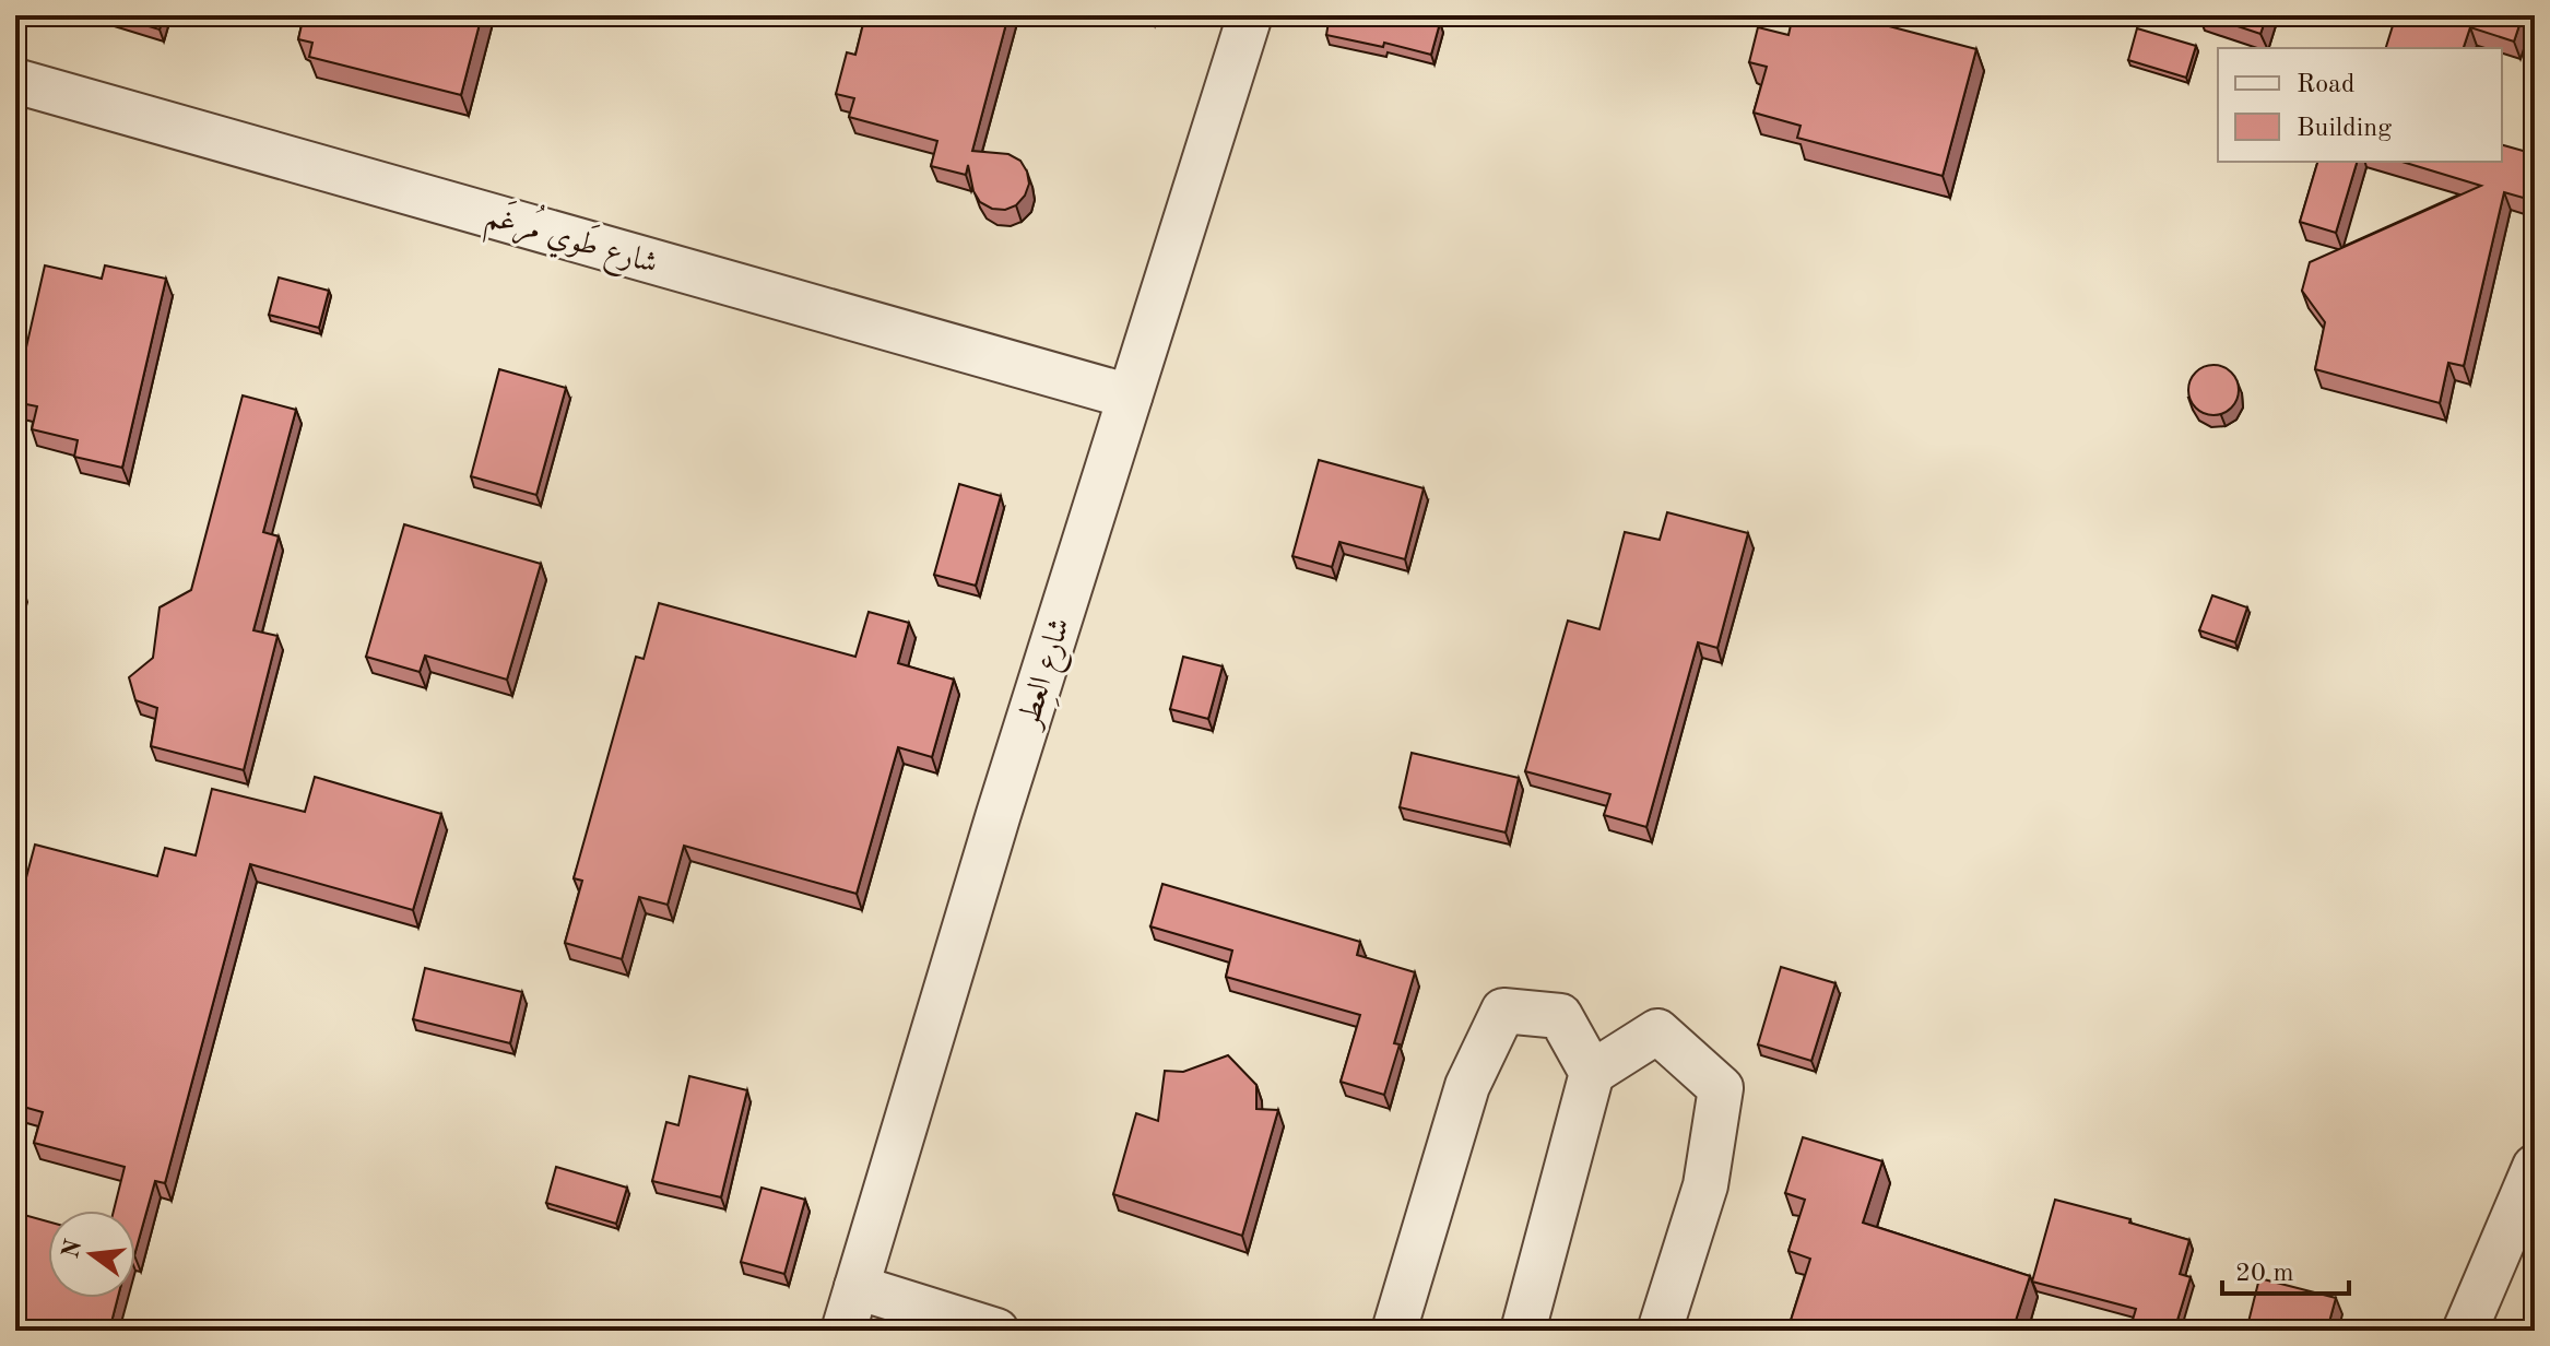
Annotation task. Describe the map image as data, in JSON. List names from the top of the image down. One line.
{"streets":{"street":["شارع طَوي مُرغَم","شارع العِطر"]},"crossings":[["شارع طَوي مُرغَم","شارع العِطر"]],"legend":["Road","Building"],"scale_bar":"20 m","north":"left"}
